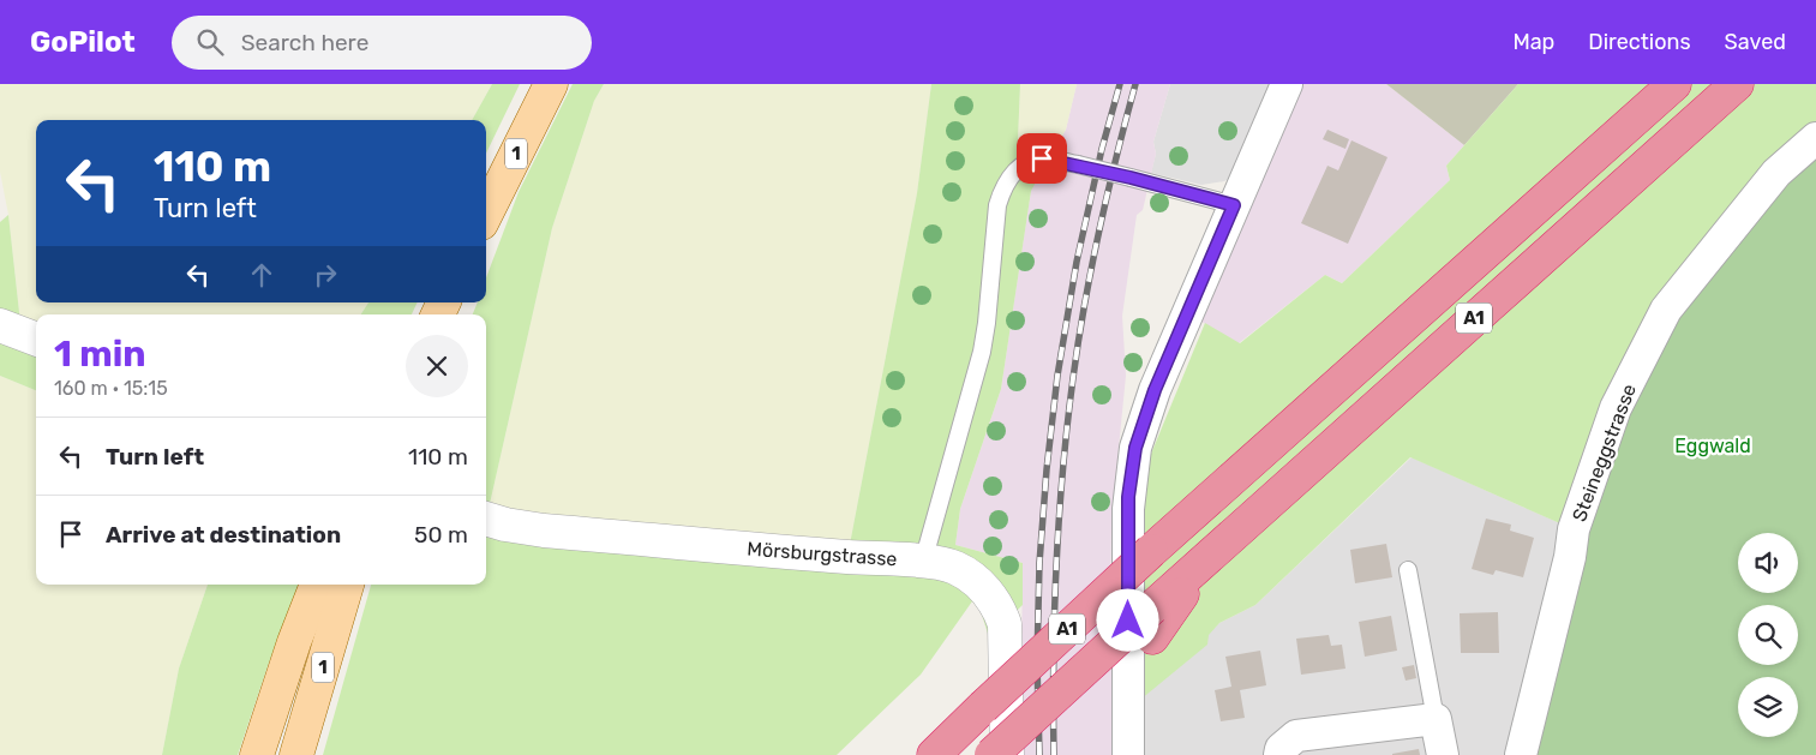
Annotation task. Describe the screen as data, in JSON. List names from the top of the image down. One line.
{"streets":{"highway":["A1"],"main road":["1"],"street":["Steineggstrasse","Mörsburgstrasse"]},"parks":["Eggwald"],"page":{"header":"GoPilot","search":"Search here","nav":["Map","Directions","Saved"],"turn":["110 m","Turn left"],"heading":["1 min","160 m · 15:15"],"list":[{"name":"Turn left","value":"110 m"},{"name":"Arrive at destination","value":"50 m"}]}}
